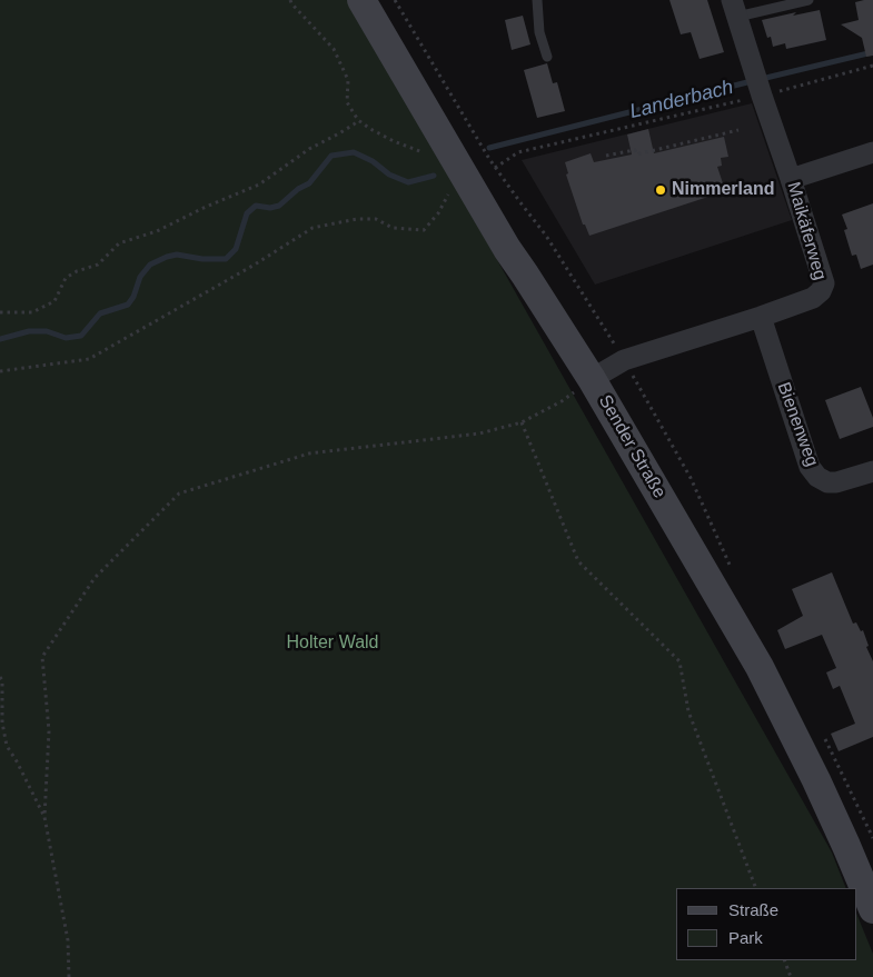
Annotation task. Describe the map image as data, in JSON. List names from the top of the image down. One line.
{"streets":{"main road":["Sender Straße"],"street":["Maikäferweg","Bienenweg"]},"crossings":[["Maikäferweg","Bienenweg"],["Maikäferweg","Sender Straße"]],"water":["Landerbach"],"parks":["Holter Wald"],"places":["Nimmerland"],"legend":["Straße","Park"]}
